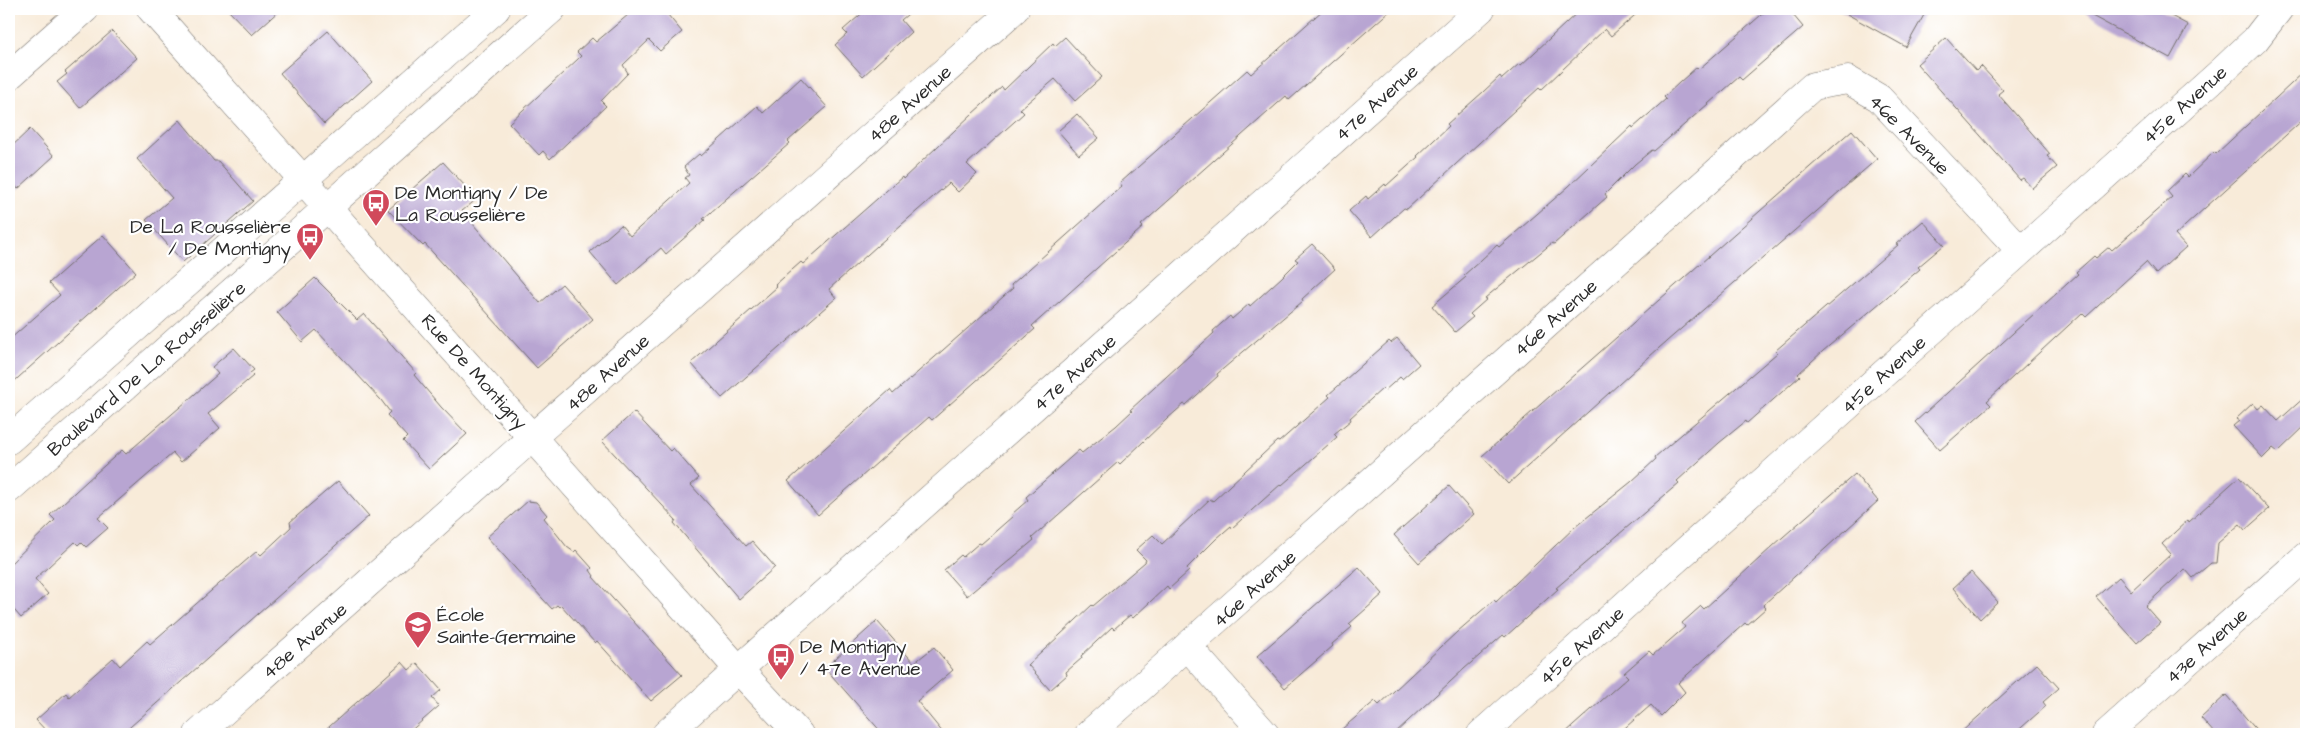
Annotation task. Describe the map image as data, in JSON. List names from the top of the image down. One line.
{"streets":{"street":["47e Avenue","48e Avenue","45e Avenue","46e Avenue","Boulevard De La Rousselière","Rue De Montigny","43e Avenue"]},"crossings":[["47e Avenue","Rue De Montigny"],["48e Avenue","Rue De Montigny"],["45e Avenue","46e Avenue"],["Boulevard De La Rousselière","Rue De Montigny"]],"places":{"bus stop":["De Montigny / De La Rousselière","De La Rousselière / De Montigny","De Montigny / 47e Avenue"],"school or university":["École Sainte-Germaine"]}}
